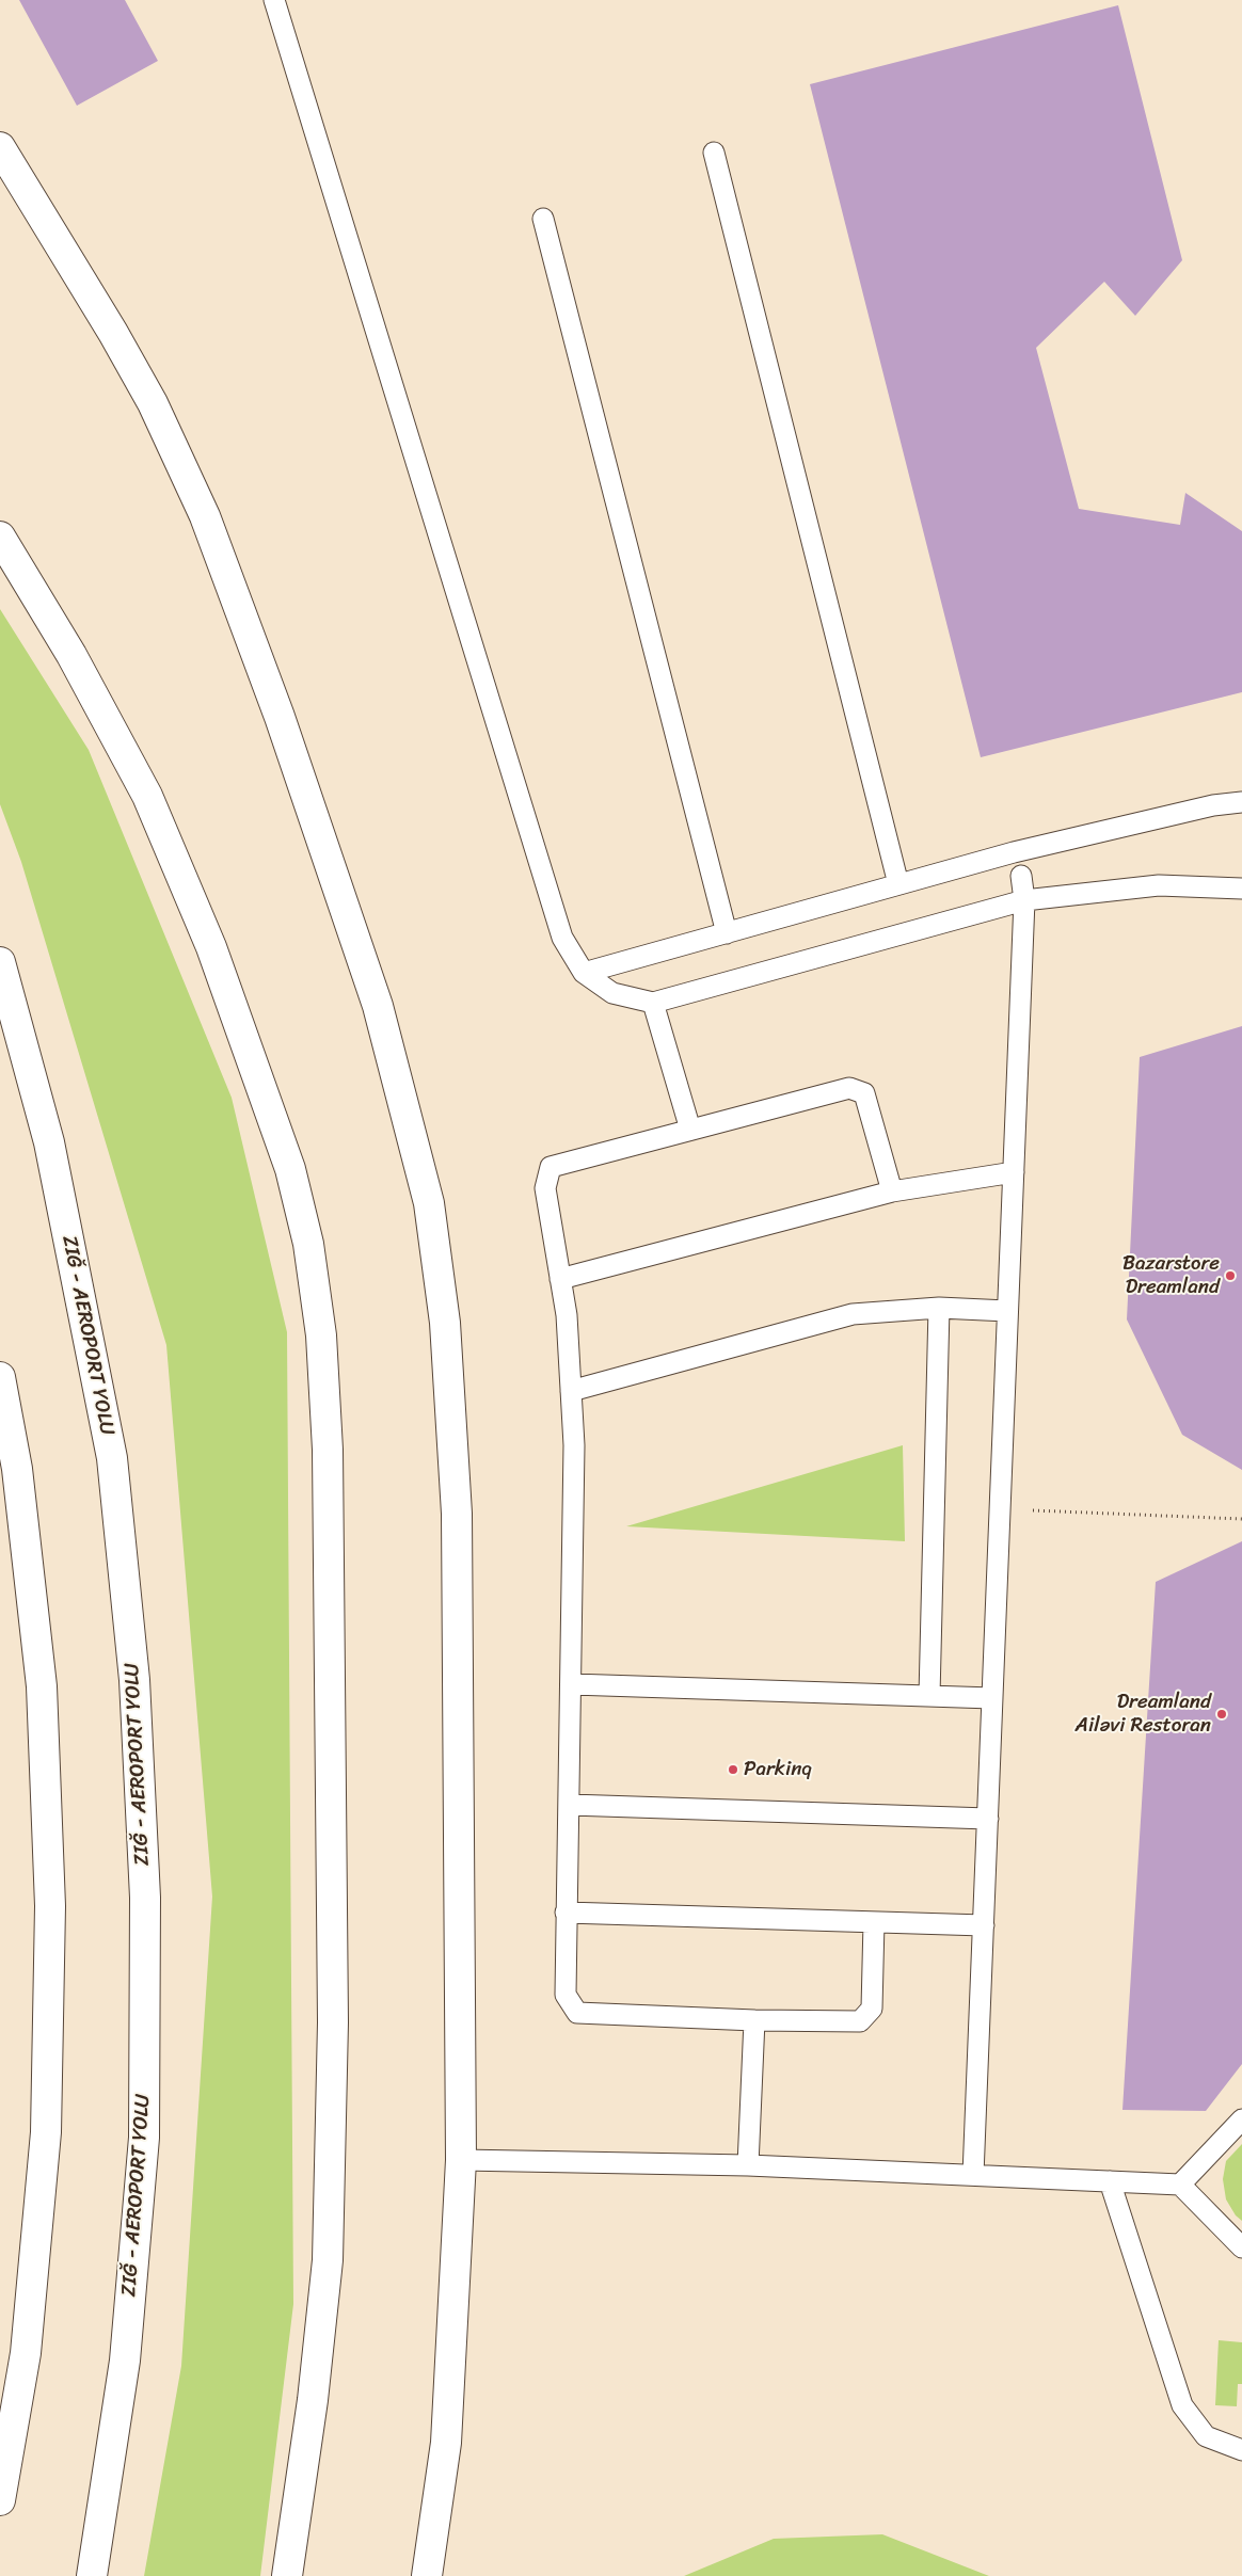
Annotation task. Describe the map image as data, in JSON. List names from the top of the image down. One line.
{"places":["Bazarstore Dreamland","Dreamland Ailəvi Restoran","Parkinq"]}
